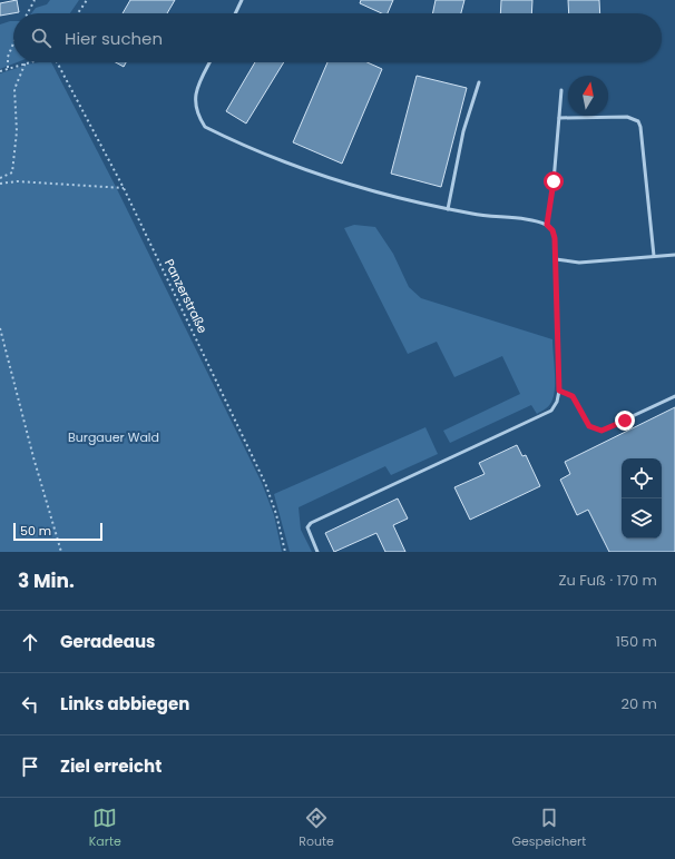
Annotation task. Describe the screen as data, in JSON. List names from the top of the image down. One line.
{"streets":{"path":["Panzerstraße"]},"parks":["Burgauer Wald"],"scale_bar":"50 m","north":"top","page":{"search":"Hier suchen","scale":"50 m","heading":["3 Min.","Zu Fuß · 170 m"],"list":[["Geradeaus","150 m"],["Links abbiegen","20 m"],"Ziel erreicht"],"nav":["Karte","Route","Gespeichert"]}}
